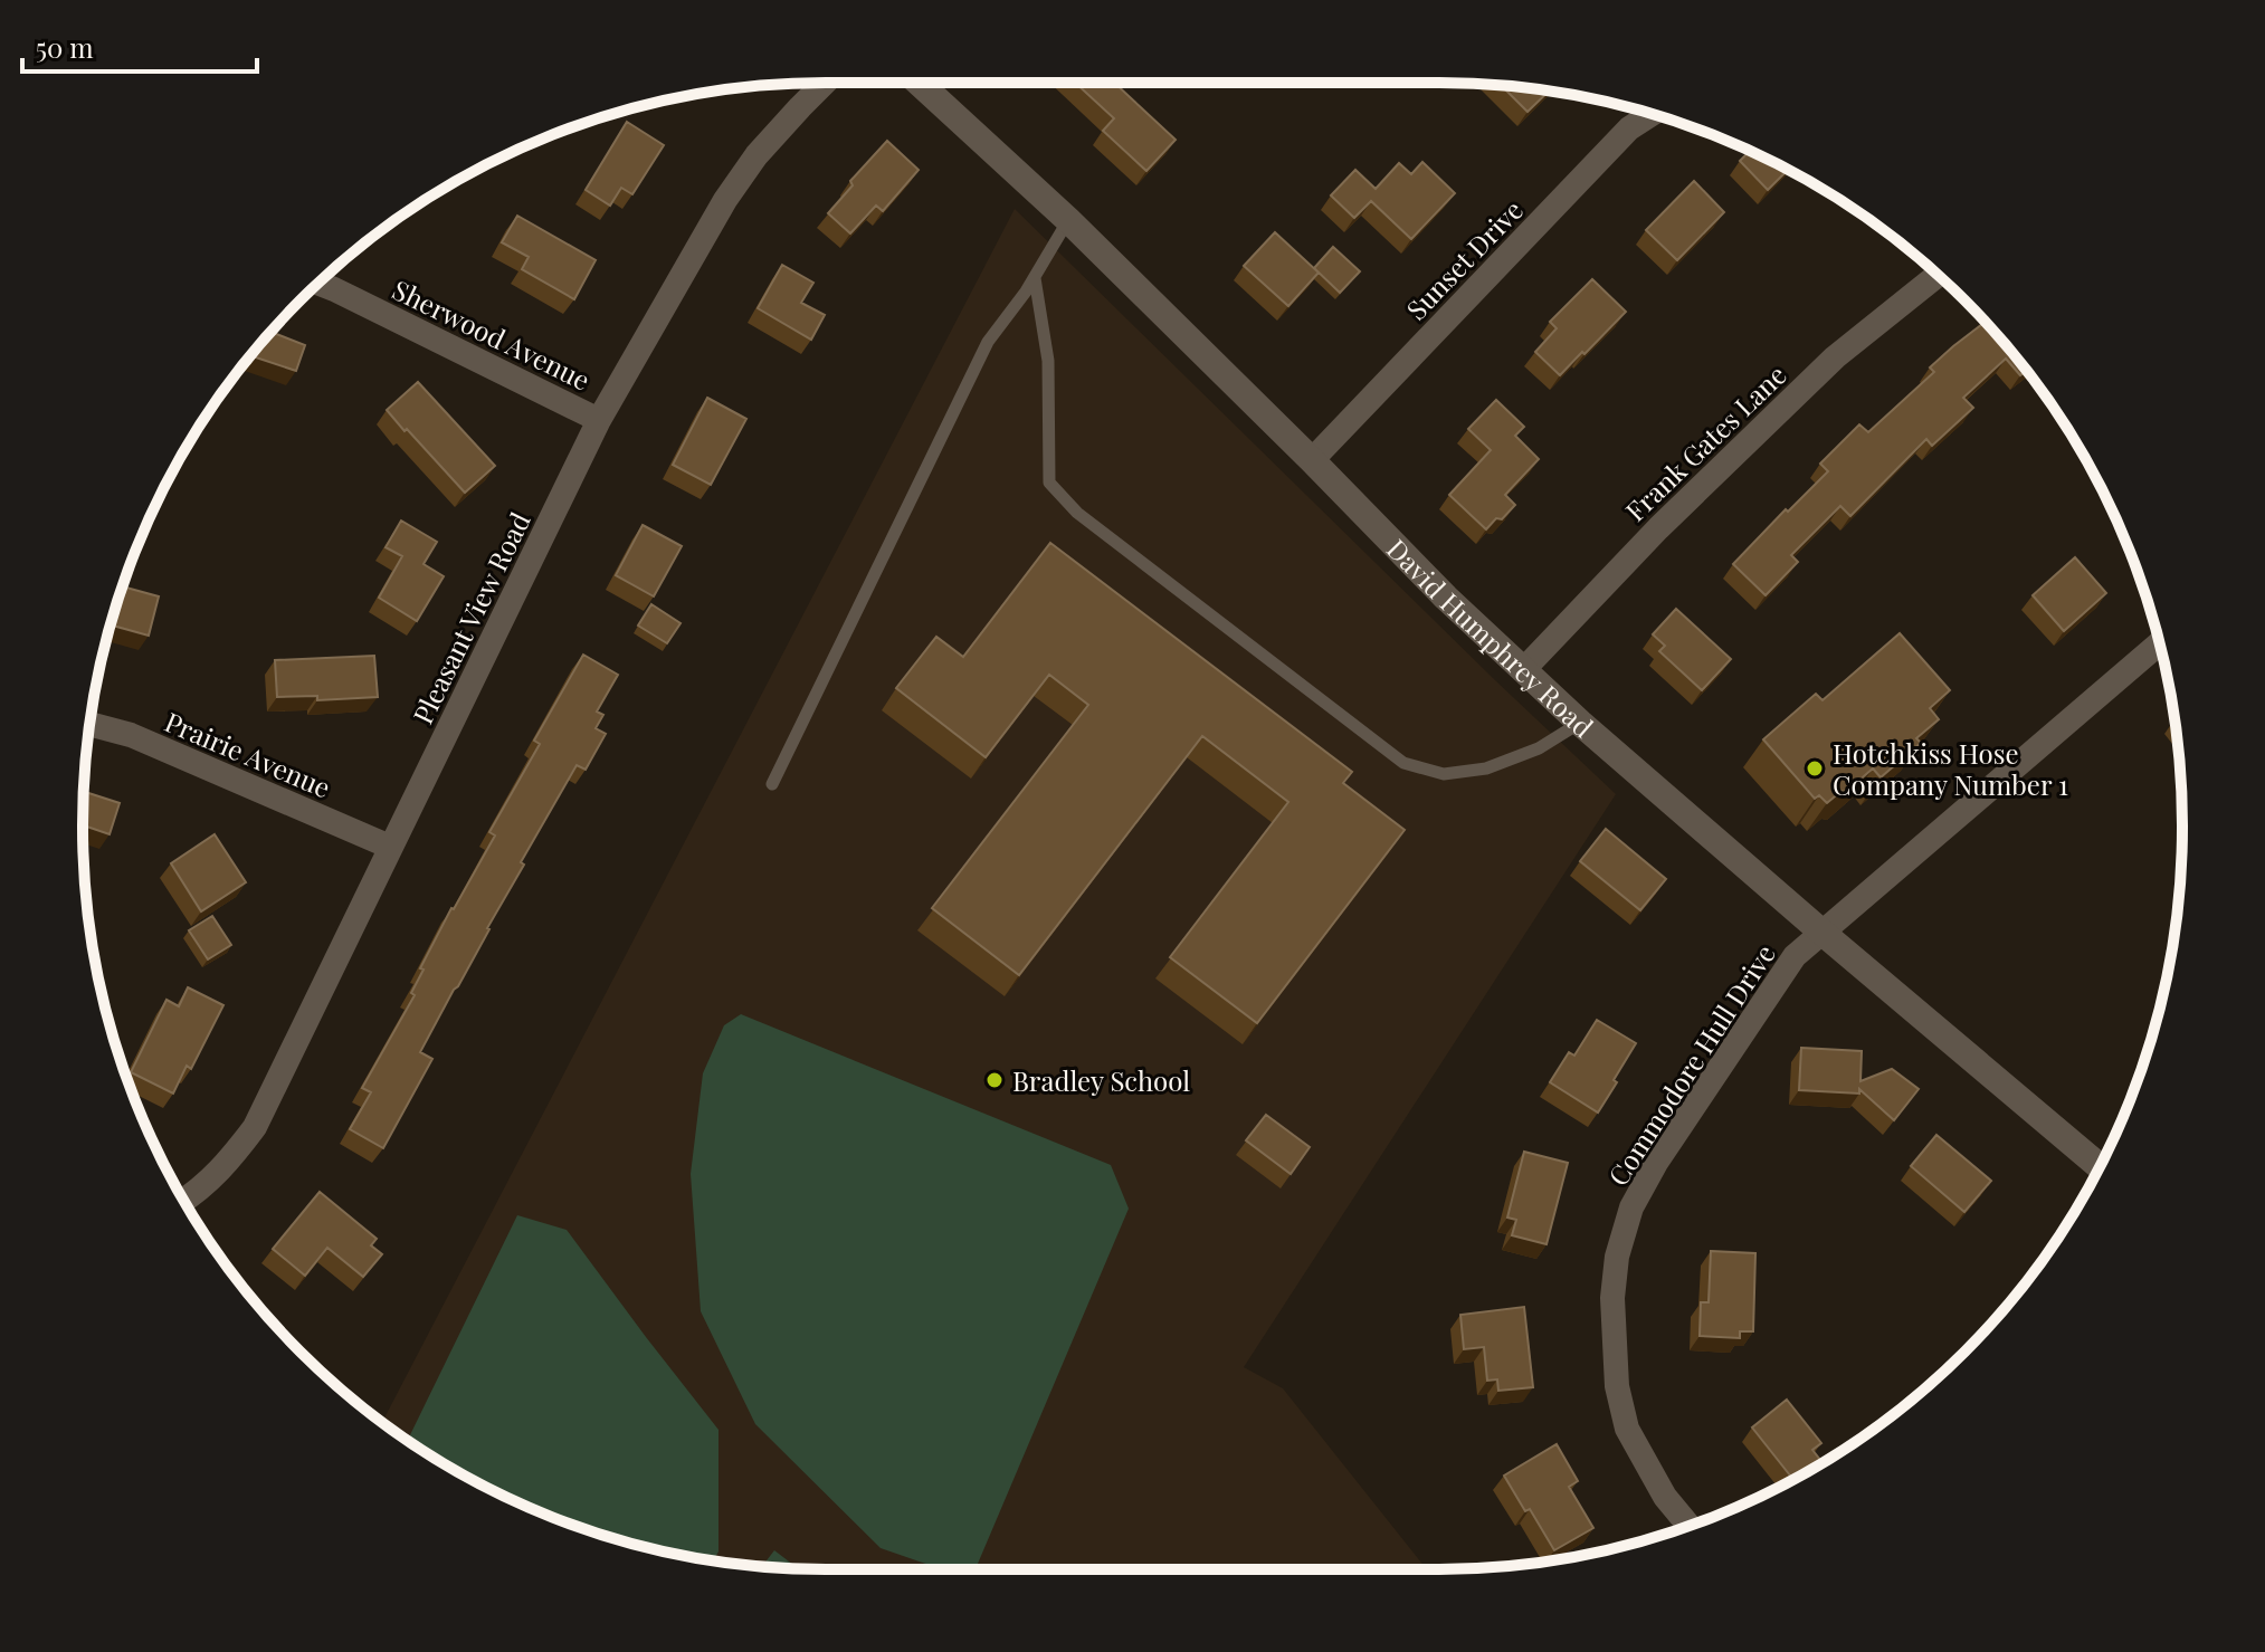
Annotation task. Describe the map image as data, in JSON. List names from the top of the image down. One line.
{"streets":{"street":["Sunset Drive","Sherwood Avenue","Frank Gates Lane","Pleasant View Road","David Humphrey Road","Prairie Avenue","Commodore Hull Drive"]},"crossings":[["Sunset Drive","David Humphrey Road"],["Sherwood Avenue","Pleasant View Road"],["Frank Gates Lane","David Humphrey Road"],["Pleasant View Road","Prairie Avenue"],["David Humphrey Road","Commodore Hull Drive"]],"places":["Hotchkiss Hose Company Number 1","Bradley School"],"scale_bar":"50 m"}
